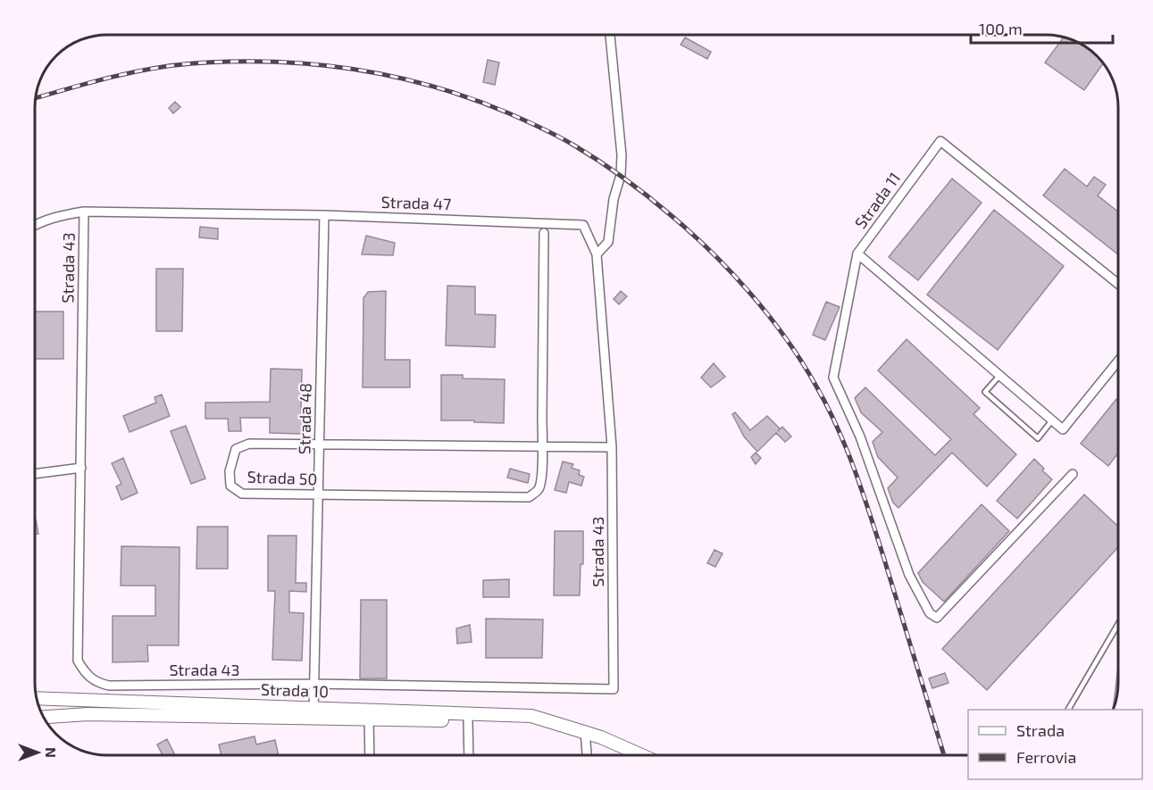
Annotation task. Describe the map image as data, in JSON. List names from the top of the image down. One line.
{"streets":{"street":["Strada 11","Strada 47","Strada 43","Strada 48","Strada 50","Strada 10"]},"crossings":[["Strada 47","Strada 43"],["Strada 47","Strada 48"],["Strada 47","Strada 50"],["Strada 43","Strada 48"],["Strada 43","Strada 50"],["Strada 48","Strada 50"],["Strada 48","Strada 10"]],"legend":["Strada","Ferrovia"],"scale_bar":"100 m","north":"right"}
